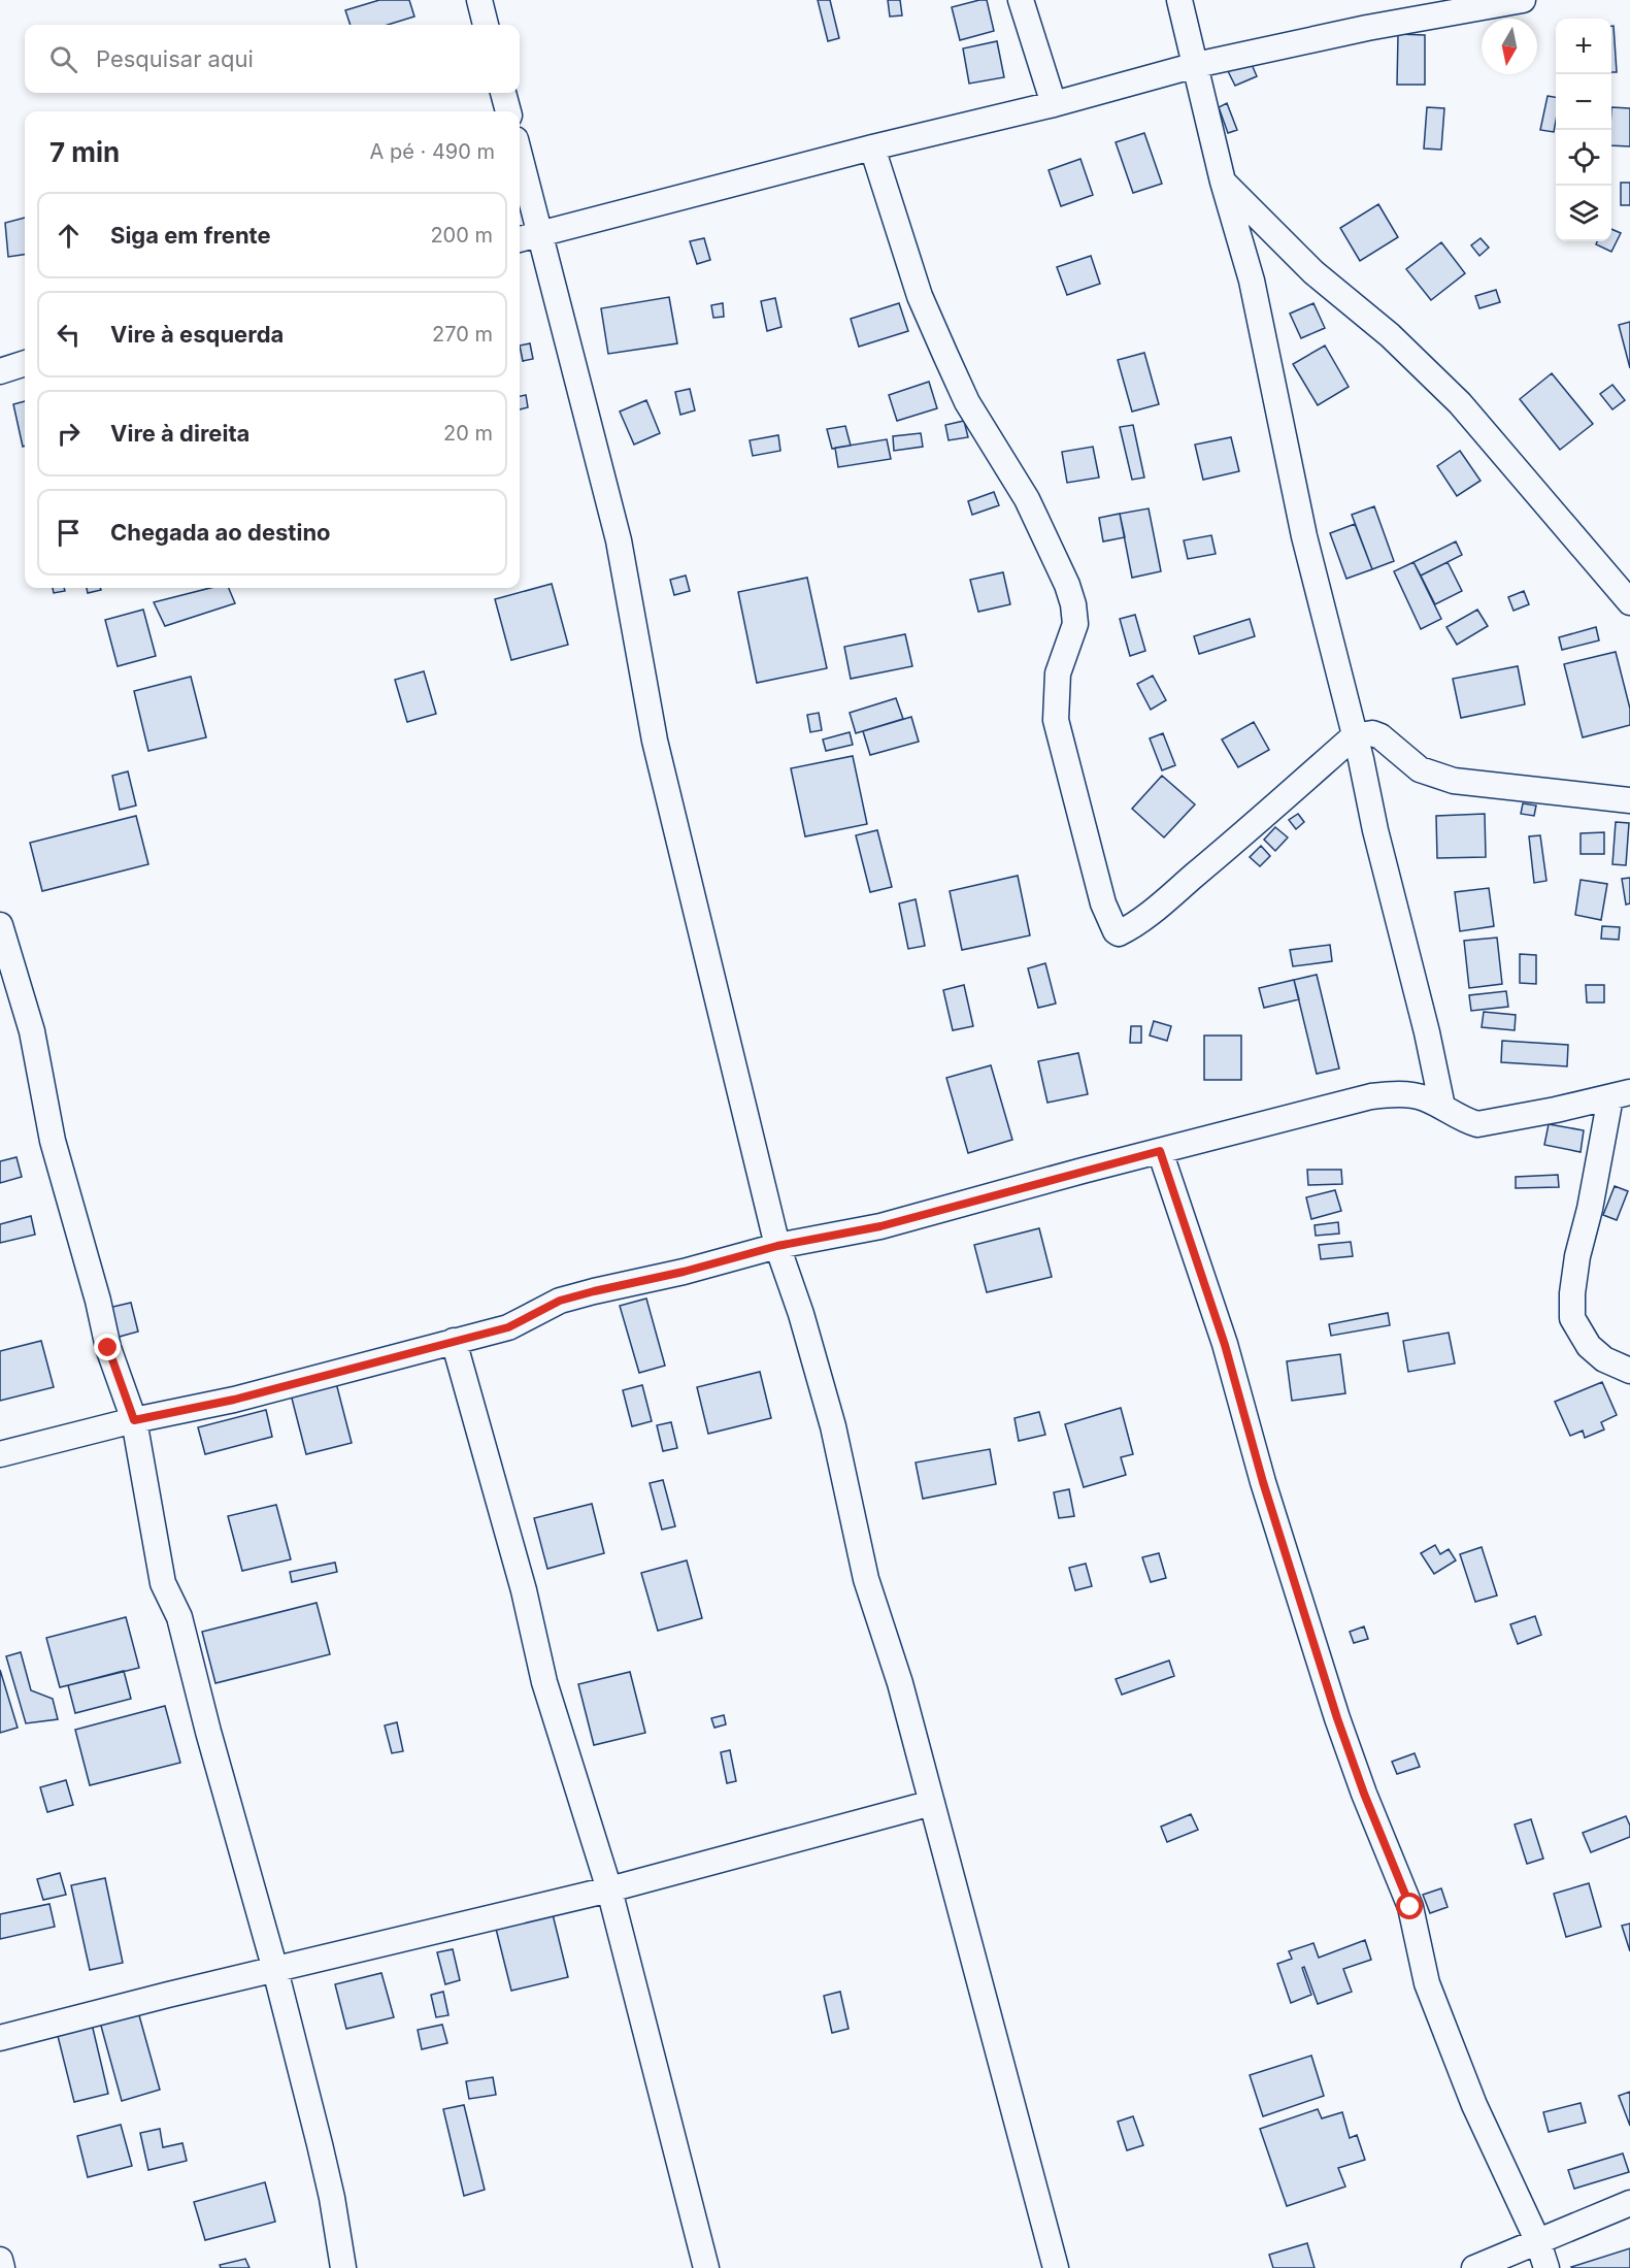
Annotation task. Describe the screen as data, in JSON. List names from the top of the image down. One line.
{"north":"bottom","page":{"map_buttons":["+","−"],"search":"Pesquisar aqui","heading":["7 min","A pé · 490 m"],"list":[["Siga em frente","200 m"],["Vire à esquerda","270 m"],["Vire à direita","20 m"],"Chegada ao destino"]}}
